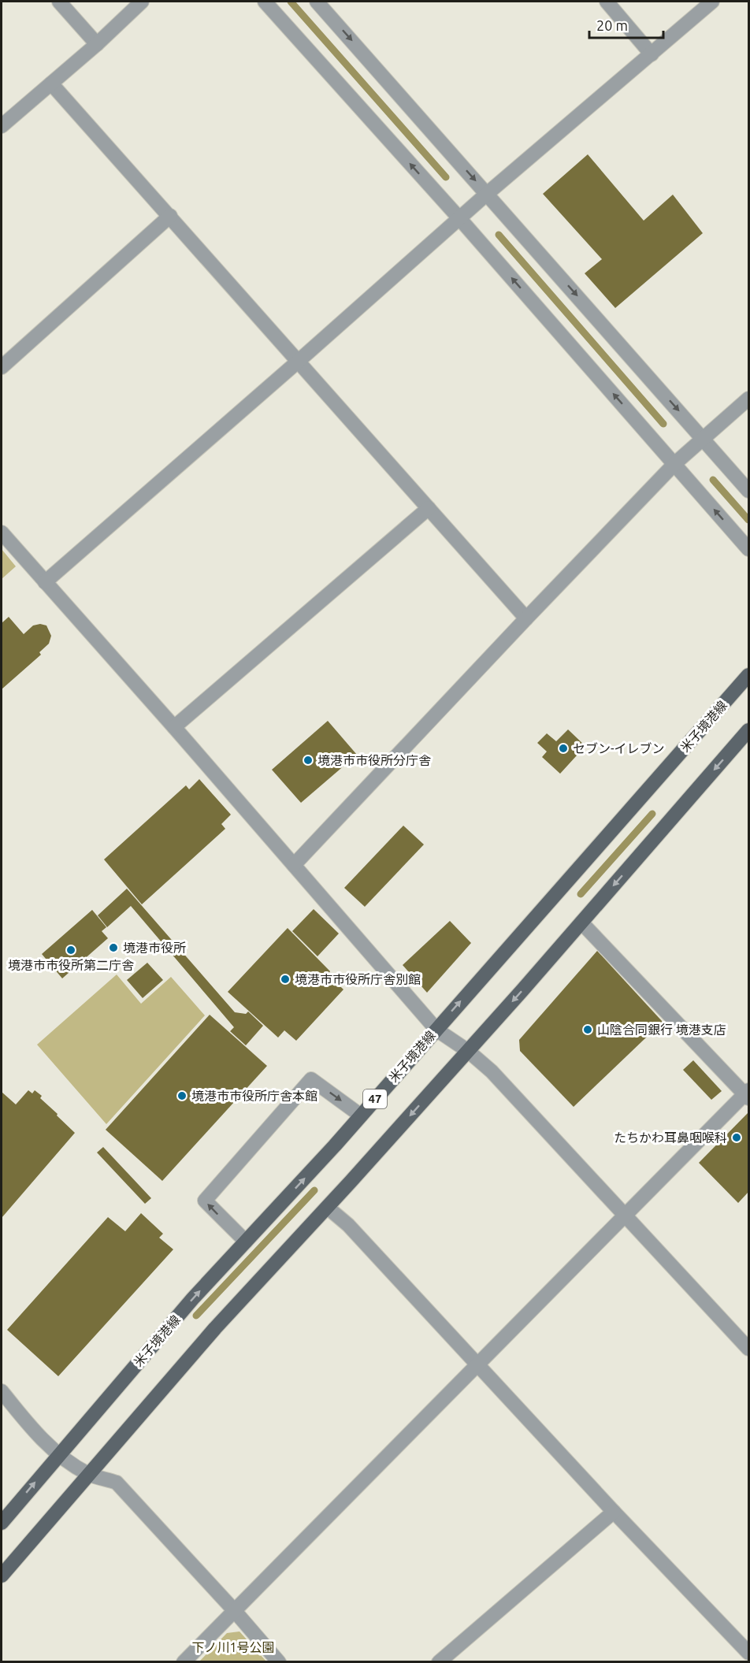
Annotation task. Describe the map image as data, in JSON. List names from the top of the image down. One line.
{"streets":{"main road":["米子境港線","47"]},"parks":["下ノ川1号公園"],"places":["セブン-イレブン","境港市市役所分庁舎","境港市役所","境港市市役所第二庁舎","境港市市役所庁舎別館","山陰合同銀行 境港支店","境港市市役所庁舎本館","たちかわ耳鼻咽喉科"],"scale_bar":"20 m"}
